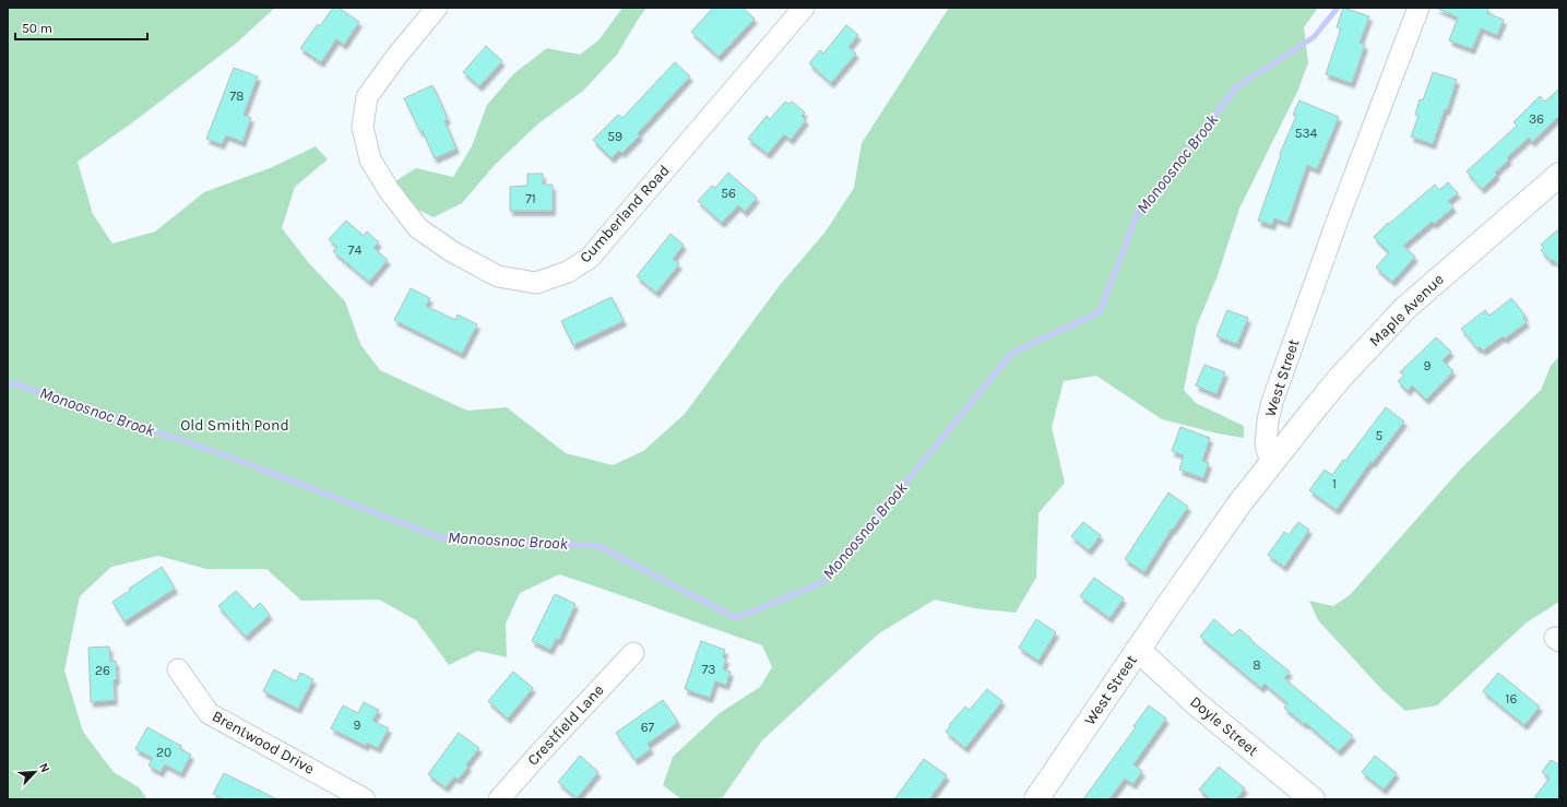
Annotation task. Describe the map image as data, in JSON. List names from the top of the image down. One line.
{"streets":{"main road":["Maple Avenue","West Street","Doyle Street"],"street":["Cumberland Road","Crestfield Lane","Brentwood Drive"]},"crossings":[["Maple Avenue","West Street"],["West Street","Doyle Street"]],"water":["Monoosnoc Brook"],"parks":["Old Smith Pond"],"house_numbers":["78","36","534","59","56","71","74","9","5","1","8","73","26","16","9","67","20"],"scale_bar":"50 m","north":"top right"}
